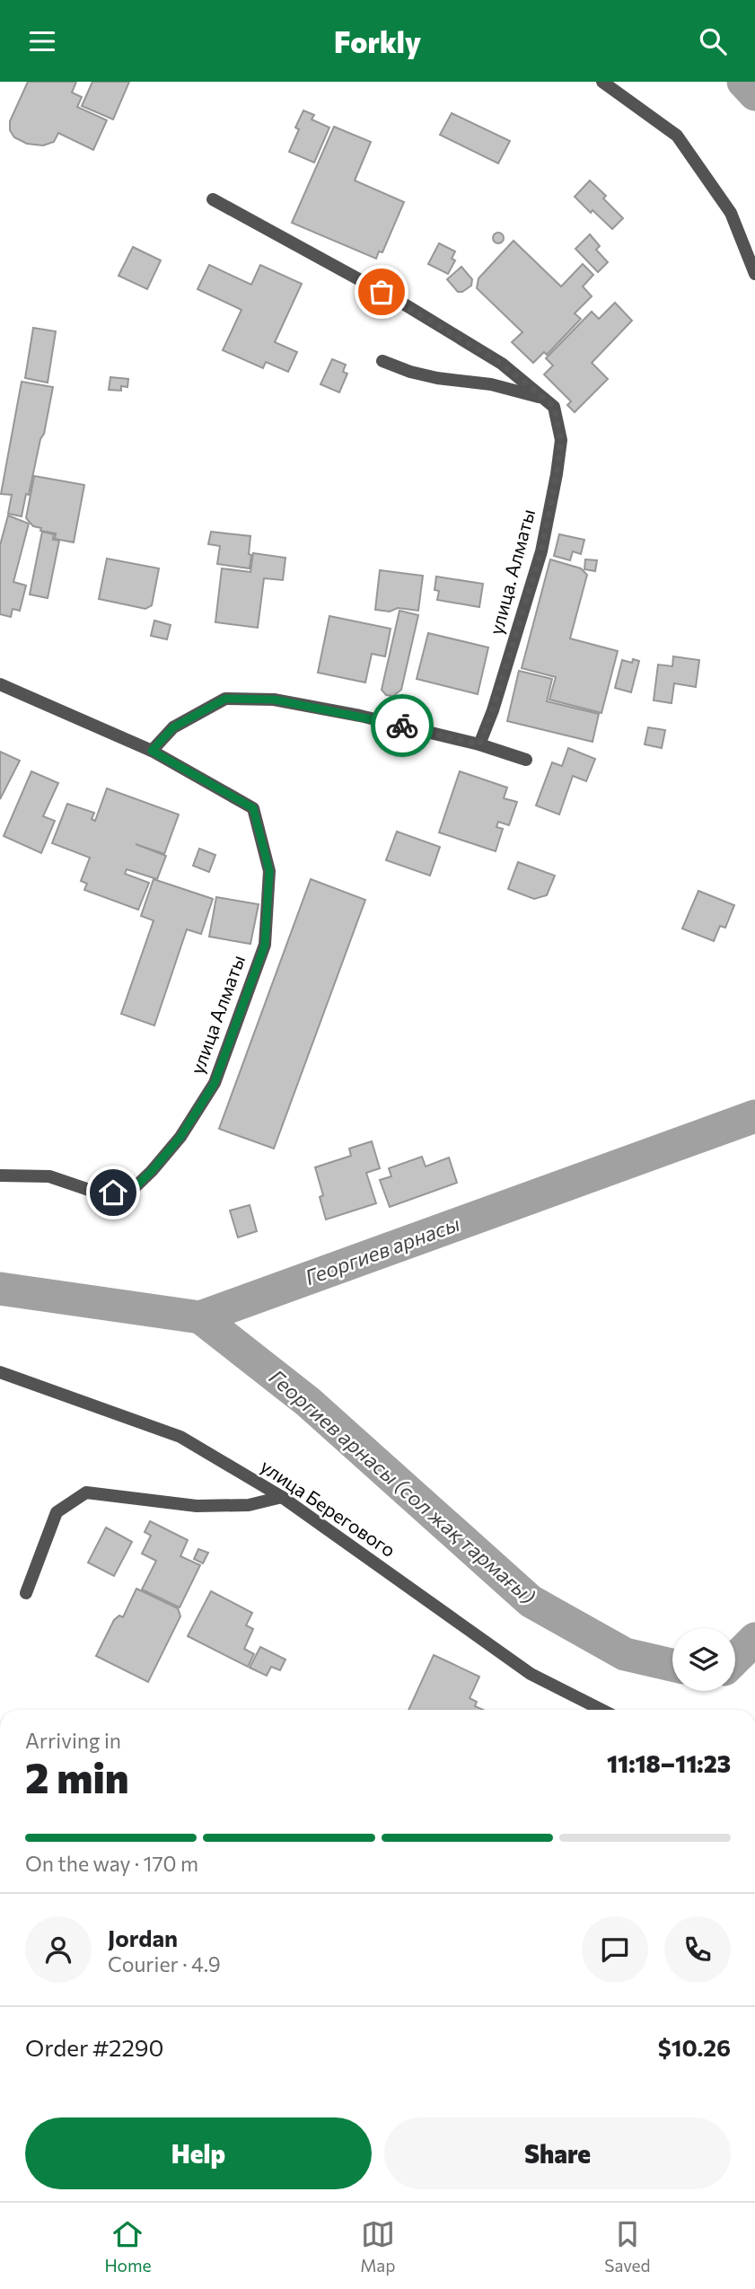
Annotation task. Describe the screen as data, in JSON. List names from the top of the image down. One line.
{"streets":{"street":["улица. Алматы","улица Алматы","улица Берегового"]},"water":["Георгиев арнасы","Георгиев арнасы (сол жақ тармағы)"],"page":{"header":"Forkly","heading":["2 min","Arriving in","11:18–11:23"],"panel":["Jordan","Courier · 4.9","Order #2290","$10.26"],"bar":"On the way · 170 m","buttons":["Help","Share"],"tabs":["Home","Map","Saved"]}}
